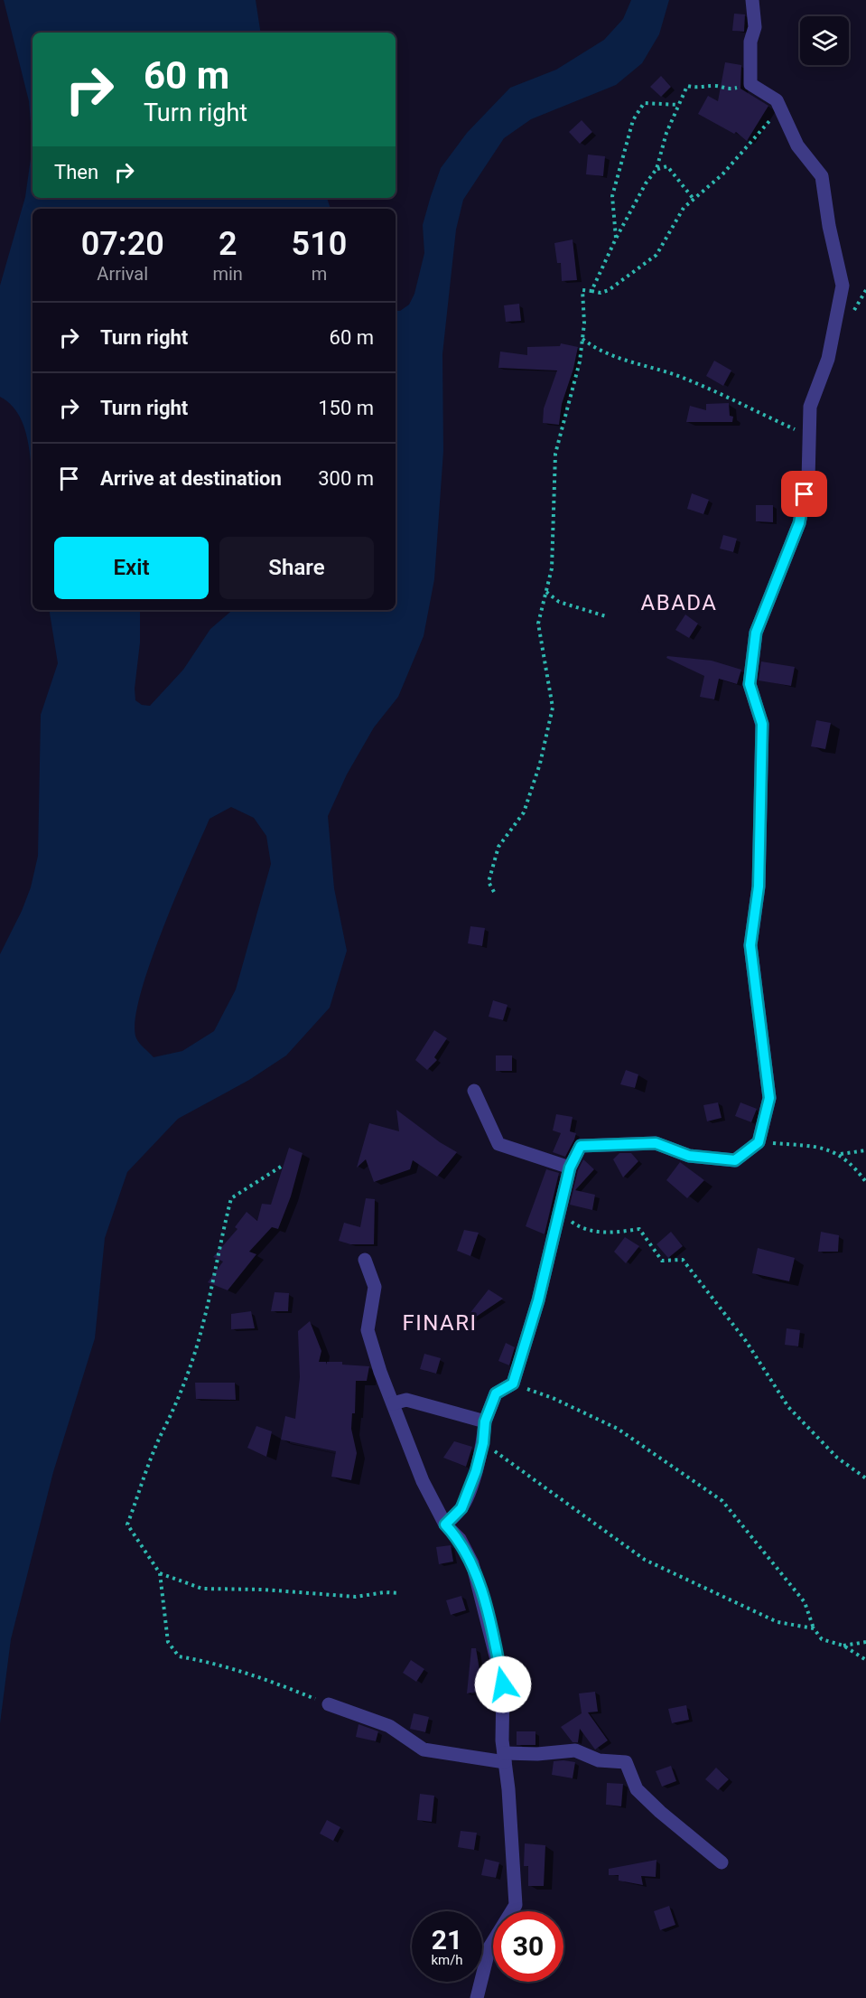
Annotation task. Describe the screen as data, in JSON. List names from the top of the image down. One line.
{"districts":["ABADA","FINARI"],"page":{"turn":["60 m","Turn right"],"then":"Then","eta":["07:20","Arrival","2","min","510","m"],"list":[{"name":"Turn right","value":"60 m"},{"name":"Turn right","value":"150 m"},{"name":"Arrive at destination","value":"300 m"}],"buttons":["Exit","Share"],"speed":"21 km/h","limit":"30"}}
